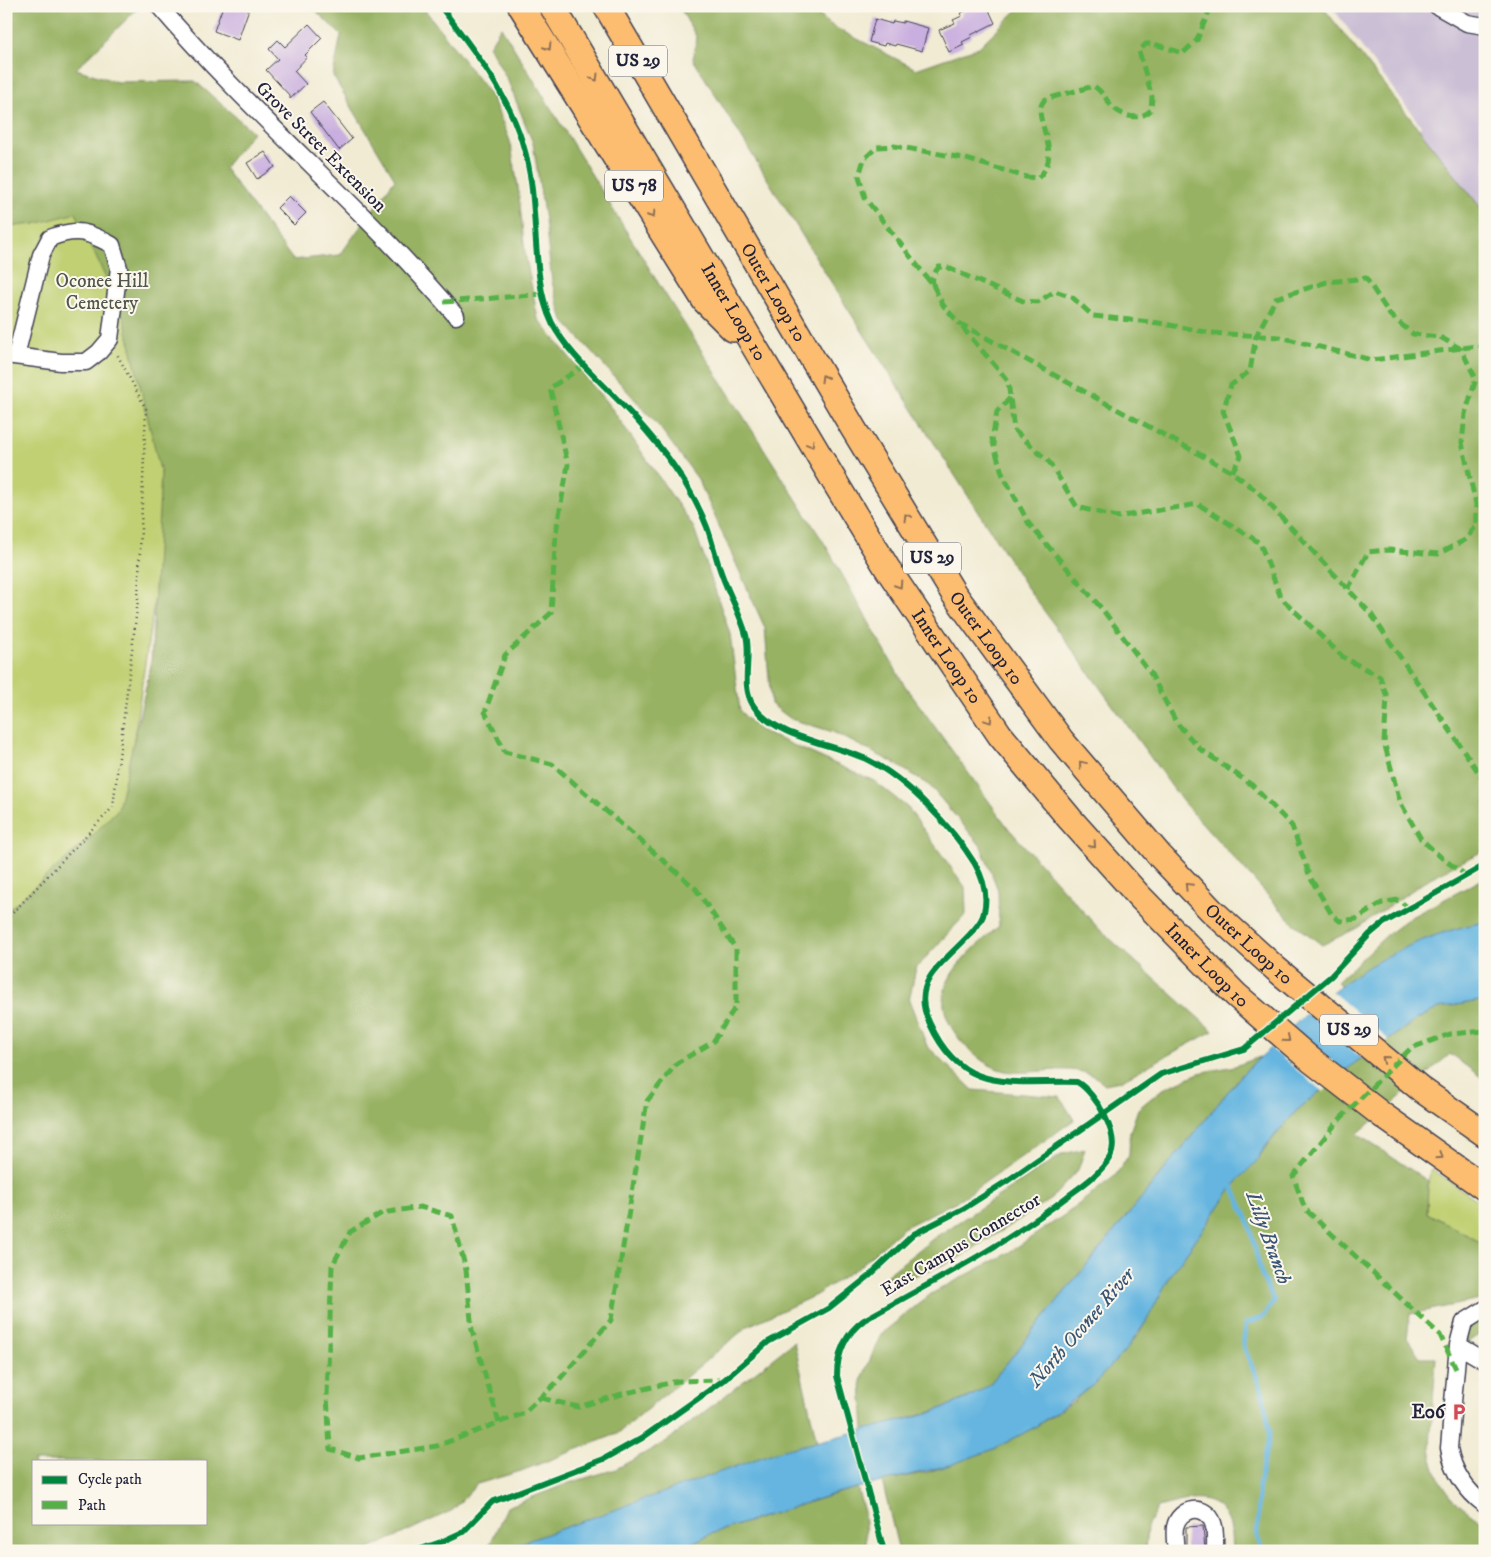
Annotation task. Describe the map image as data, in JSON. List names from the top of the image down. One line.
{"streets":{"highway":["US 29","US 78","Outer Loop 10","Inner Loop 10"],"street":["Grove Street Extension"],"cycle path":["East Campus Connector"]},"crossings":[["US 78","Inner Loop 10"]],"one_way":["Outer Loop 10","Inner Loop 10"],"water":["Lilly Branch","North Oconee River"],"parks":["Oconee Hill Cemetery"],"places":{"parking":["E06"]},"legend":["Cycle path","Path"]}
